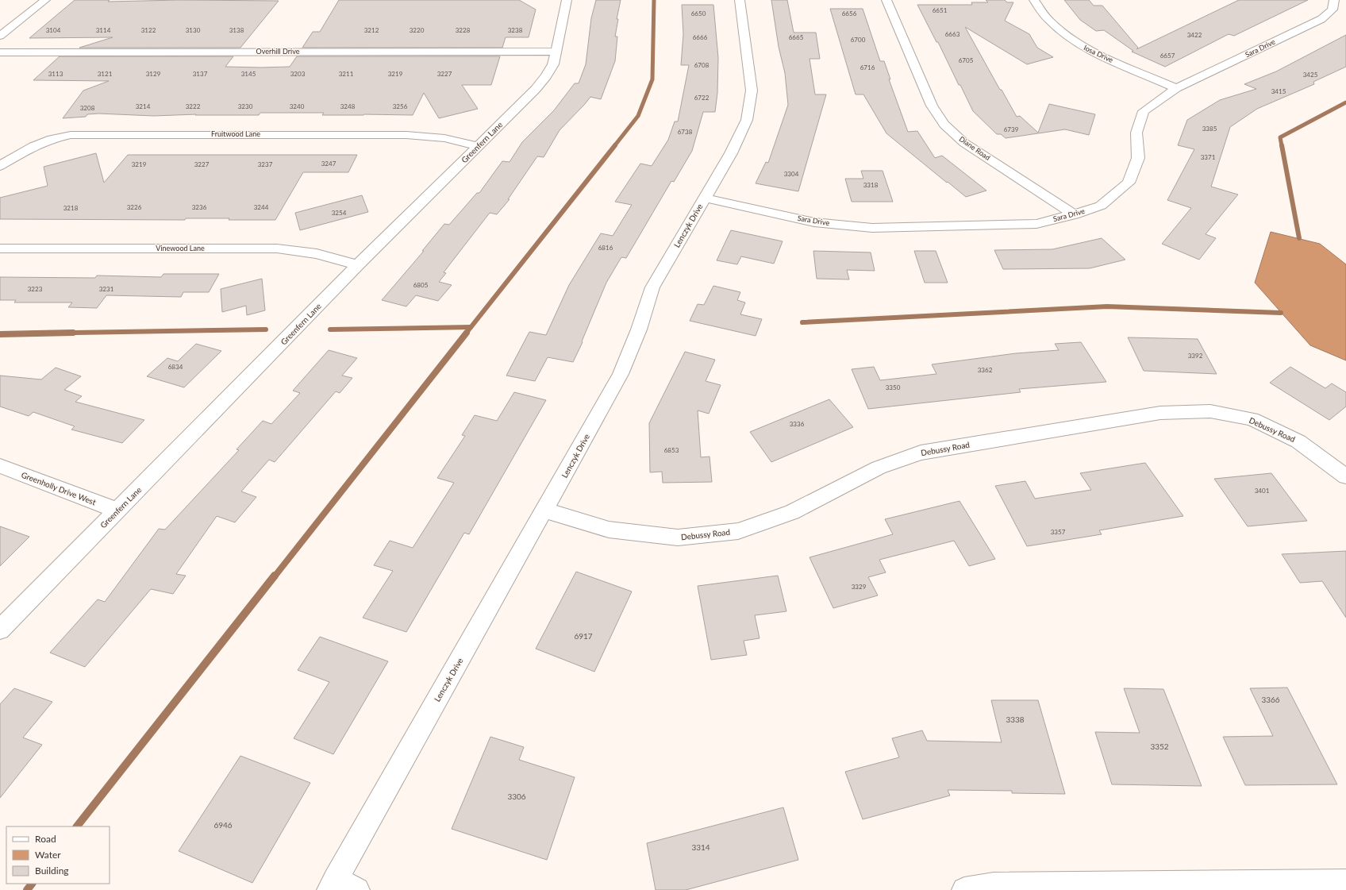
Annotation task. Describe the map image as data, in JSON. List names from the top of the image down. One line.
{"streets":{"street":["Sara Drive","Overhill Drive","Iosa Drive","Fruitwood Lane","Greenfern Lane","Diane Road","Lenczyk Drive","Vinewood Lane","Debussy Road","Greenholly Drive West"]},"crossings":[["Sara Drive","Iosa Drive"],["Sara Drive","Diane Road"],["Sara Drive","Lenczyk Drive"],["Overhill Drive","Greenfern Lane"],["Fruitwood Lane","Greenfern Lane"],["Greenfern Lane","Vinewood Lane"],["Greenfern Lane","Greenholly Drive West"],["Lenczyk Drive","Debussy Road"]],"house_numbers":["6651","6650","6656","3104","3114","3122","3130","3138","3212","3220","3228","3238","6663","3422","6666","6665","6700","6657","6705","6708","6716","3113","3121","3129","3137","3145","3203","3211","3219","3227","3425","3415","6722","3214","3222","3230","3240","3248","3256","3208","3385","6739","6738","3371","3247","3219","3227","3237","3304","3318","3226","3236","3244","3218","3254","6816","6805","3223","3231","3392","6834","3362","3350","3336","6853","3401","3357","3329","6917","3366","3338","3352","3306","6946","3314"],"legend":["Road","Water","Building"]}
